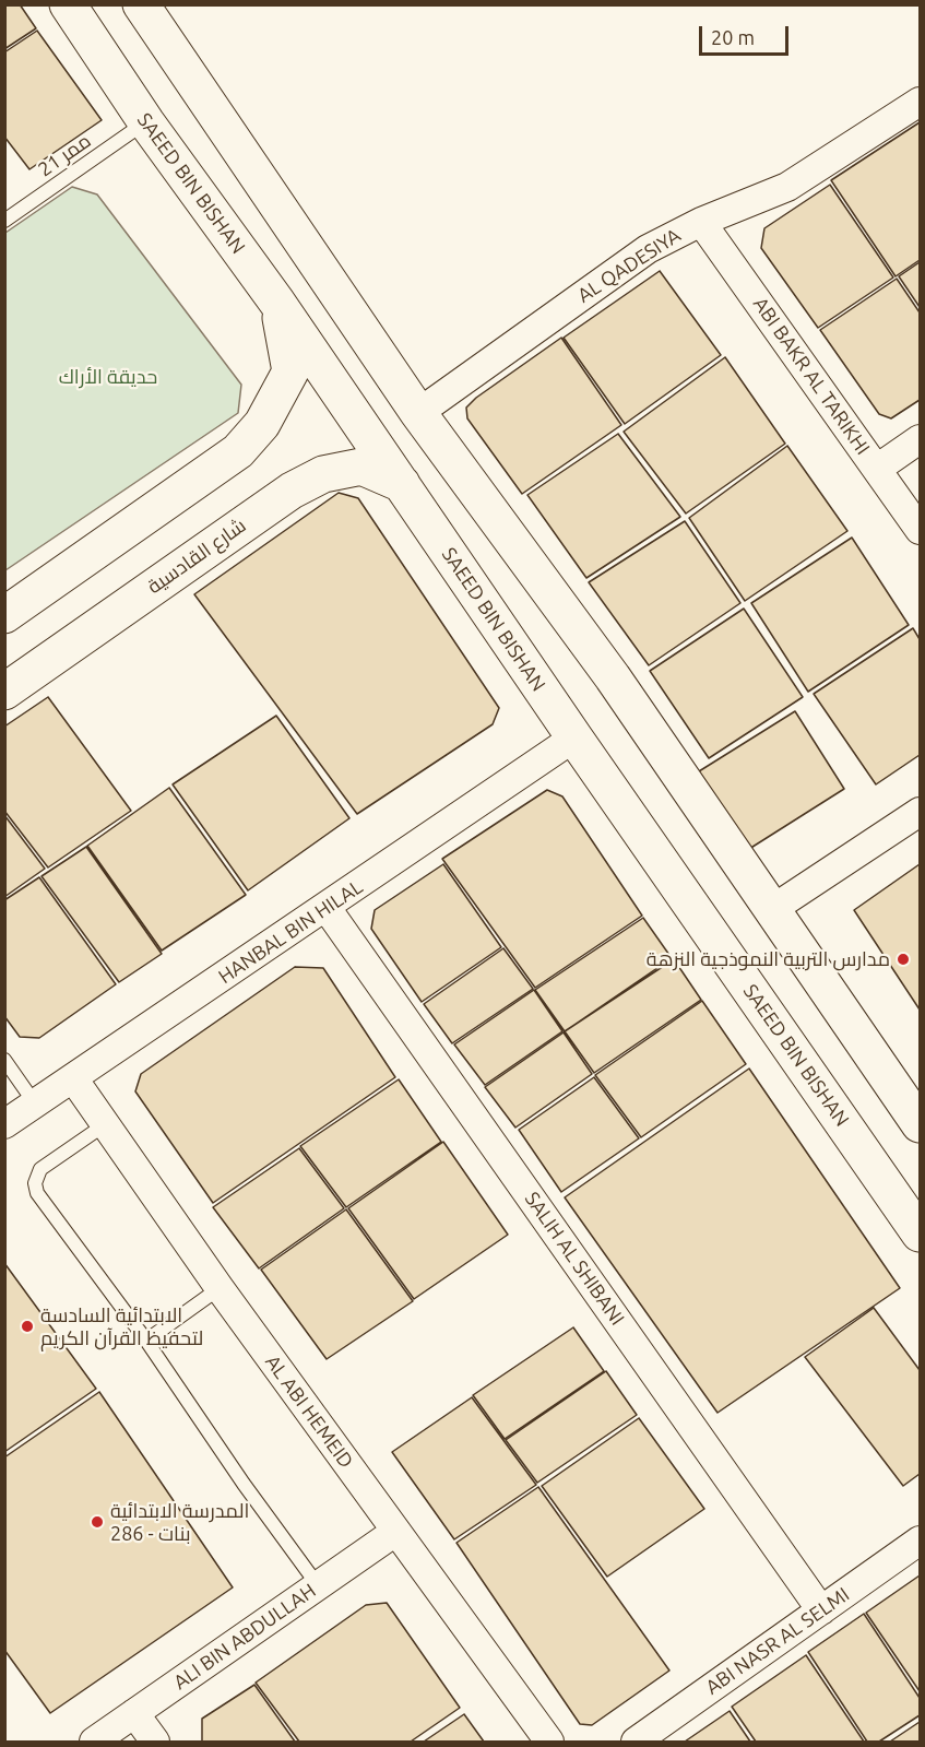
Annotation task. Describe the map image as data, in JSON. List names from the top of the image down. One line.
{"streets":{"street":["SAEED BIN BISHAN","AL QADESIYA","ABI BAKR AL TARIKHI","شارع القادسية","HANBAL BIN HILAL","SALIH AL SHIBANI","AL ABI HEMEID","ALI BIN ABDULLAH","ABI NASR AL SELMI"],"lane":["ممر 21"]},"crossings":[["ممر 21","SAEED BIN BISHAN"],["SAEED BIN BISHAN","شارع القادسية"],["SAEED BIN BISHAN","HANBAL BIN HILAL"],["AL QADESIYA","ABI BAKR AL TARIKHI"],["HANBAL BIN HILAL","SALIH AL SHIBANI"],["HANBAL BIN HILAL","AL ABI HEMEID"],["SALIH AL SHIBANI","ABI NASR AL SELMI"],["AL ABI HEMEID","ALI BIN ABDULLAH"]],"parks":["حديقة الأراك"],"places":["مدارس التربية النموذجية النزهة","الابتدائية السادسة لتحفيظ القرآن الكريم","المدرسة الابتدائية 286 - بنات"],"scale_bar":"20 m"}
